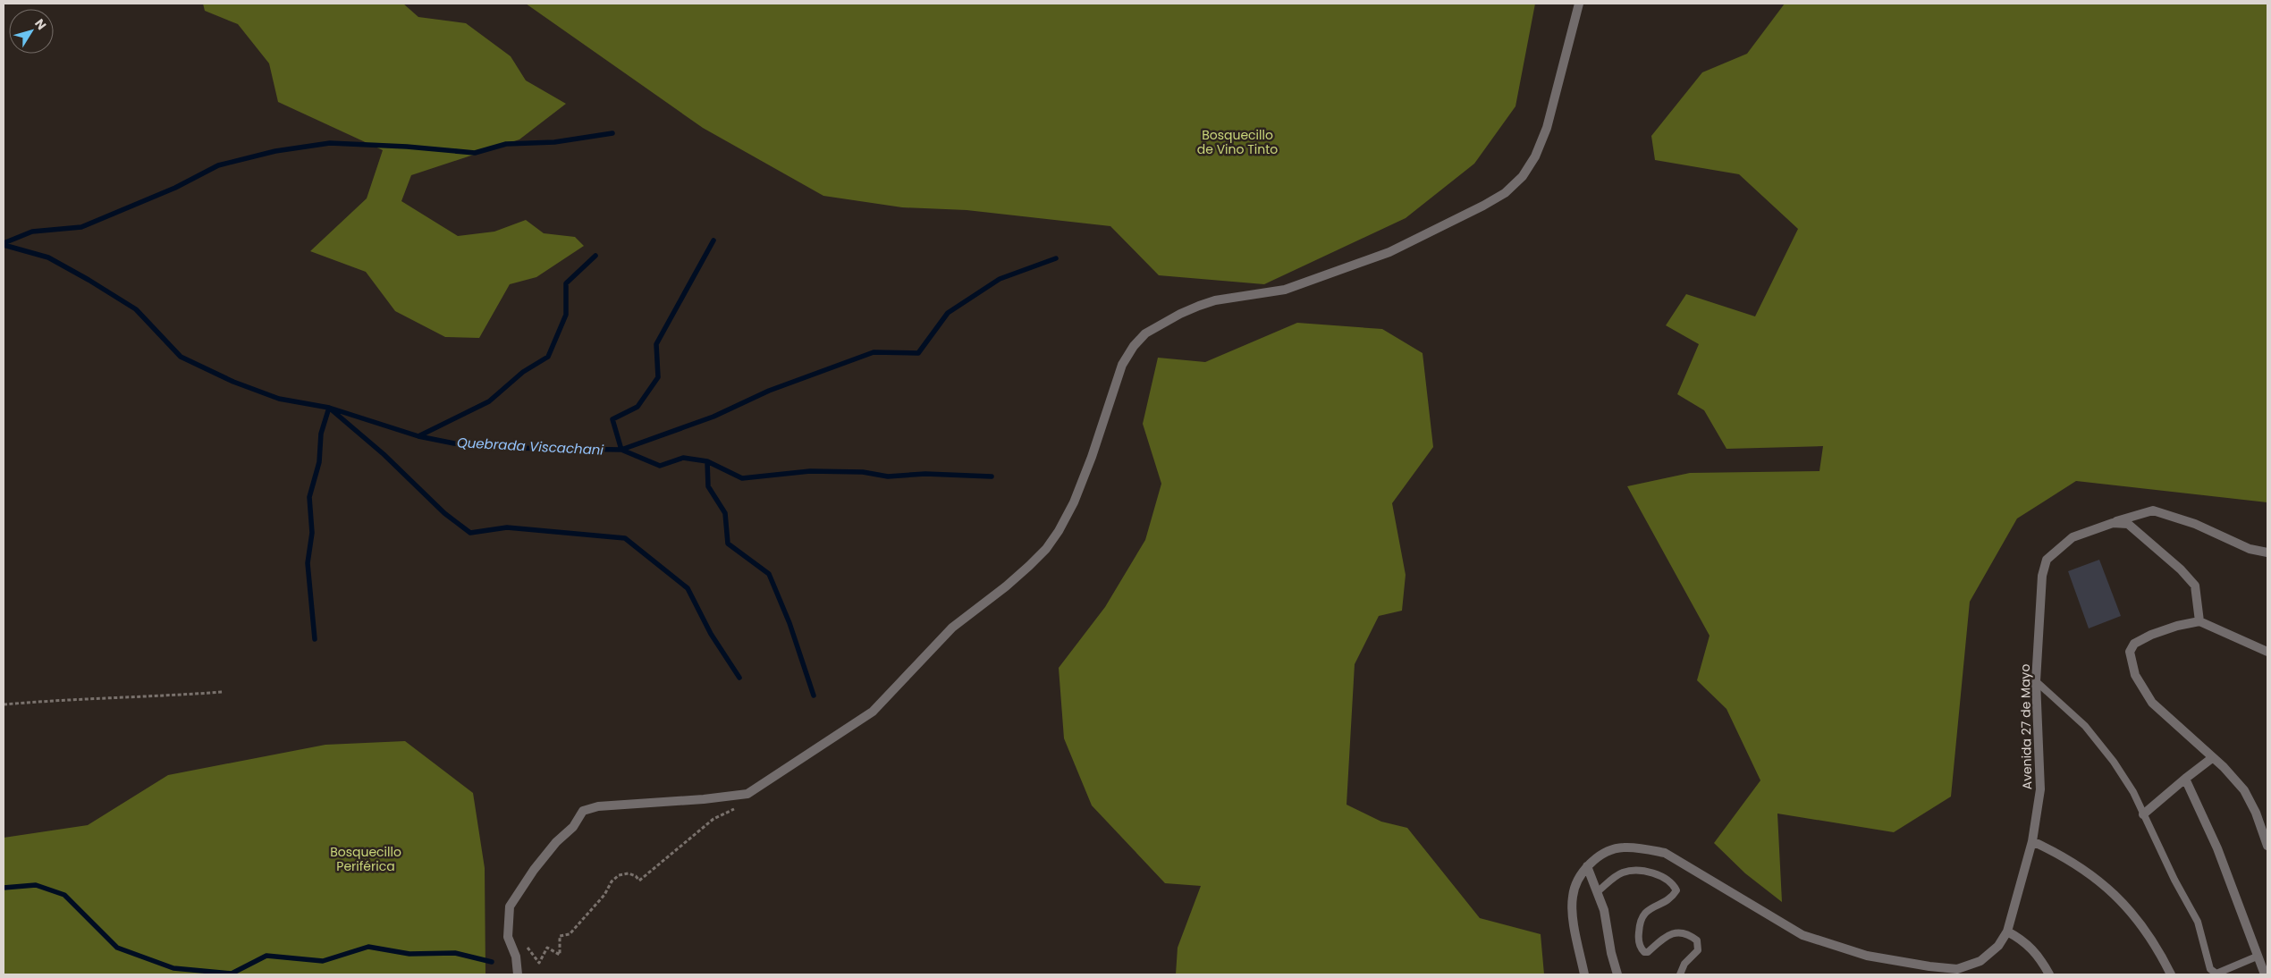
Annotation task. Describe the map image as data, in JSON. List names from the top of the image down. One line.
{"streets":{"street":["Avenida 27 de Mayo"]},"water":["Quebrada Viscachani"],"parks":["Bosquecillo de Vino Tinto","Bosquecillo Periférica"],"north":"top right"}
